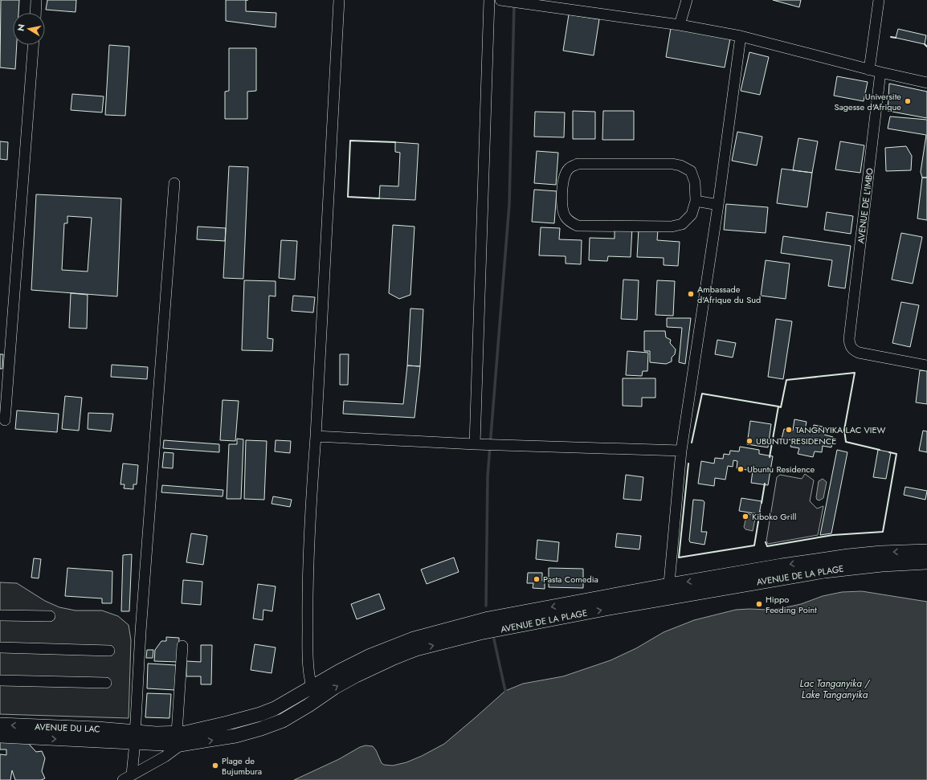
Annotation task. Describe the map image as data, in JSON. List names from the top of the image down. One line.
{"streets":{"main road":["AVENUE DE LA PLAGE","AVENUE DU LAC"],"street":["AVENUE DE L'IMBO"]},"crossings":[["AVENUE DE LA PLAGE","AVENUE DU LAC"]],"water":["Lac Tanganyika / Lake Tanganyika"],"places":["Universite Sagesse d'Afrique","Ambassade d'Afrique du Sud","TANGNYIKA LAC VIEW","UBUNTU RESIDENCE","Ubuntu Residence","Kiboko Grill","Pasta Comedia","Hippo Feeding Point","Plage de Bujumbura"],"north":"left"}
